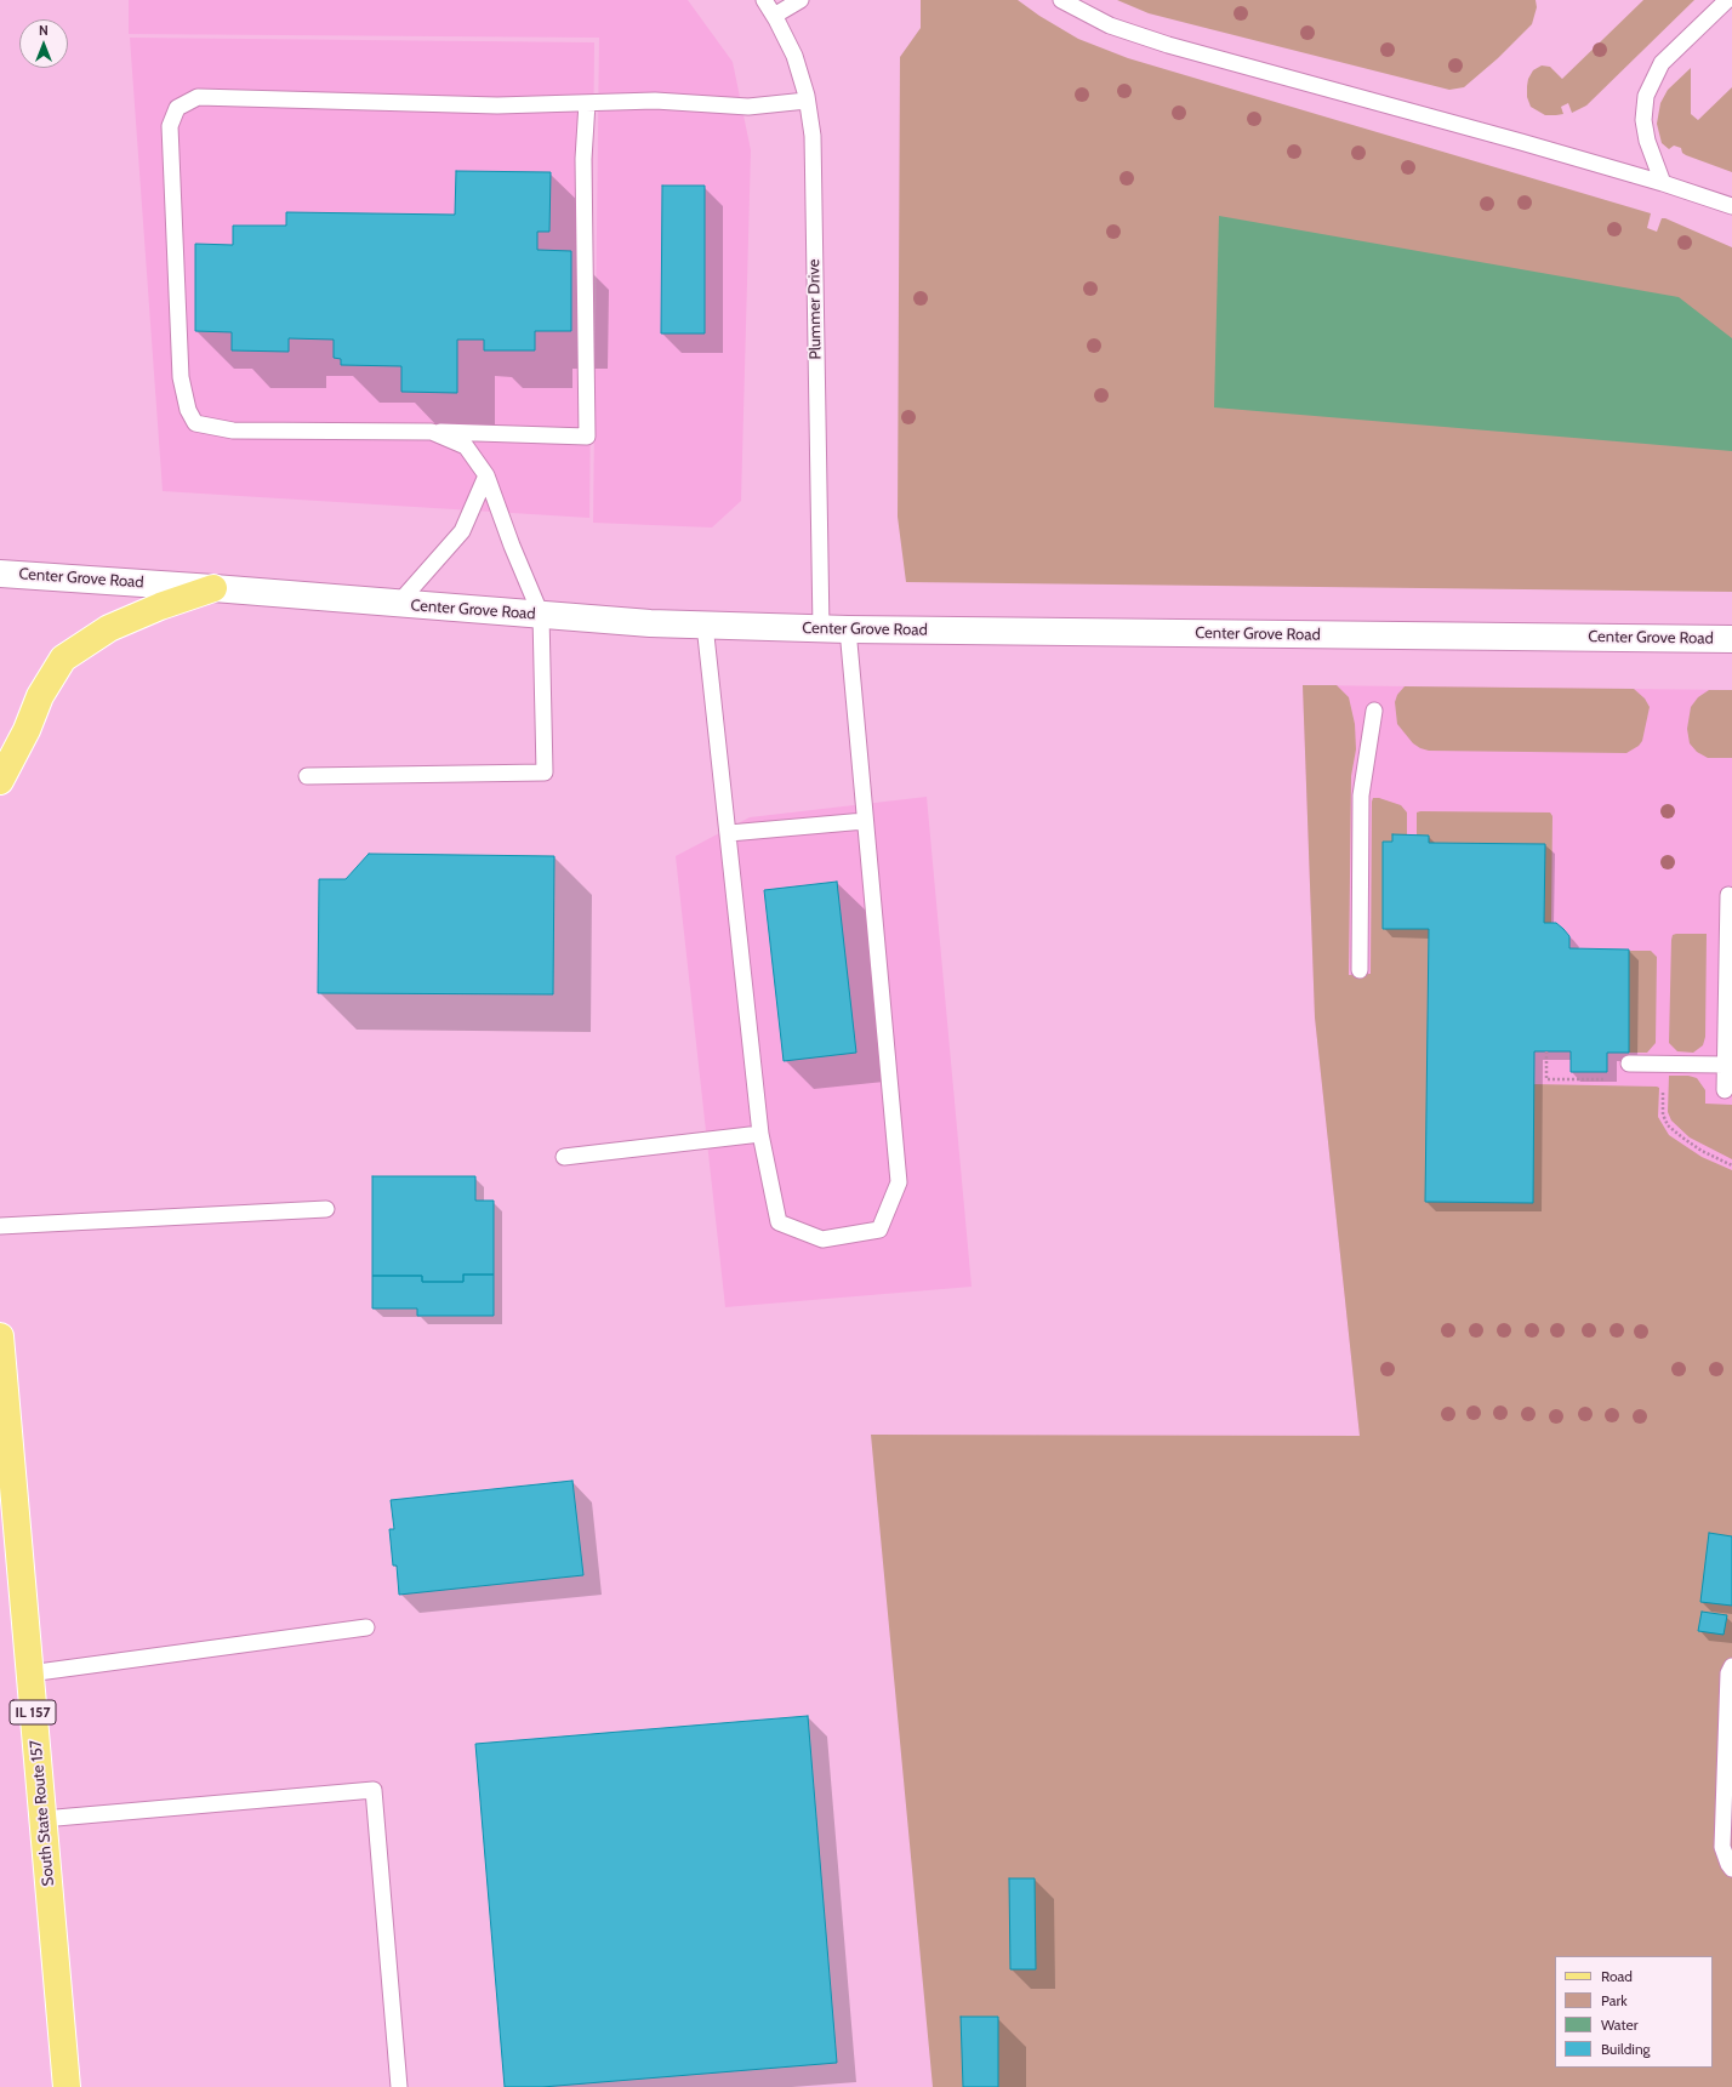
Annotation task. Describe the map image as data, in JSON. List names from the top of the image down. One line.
{"streets":{"main road":["IL 157","South State Route 157"],"street":["Center Grove Road"],"lane":["Plummer Drive"]},"crossings":[["Plummer Drive","Center Grove Road"]],"legend":["Road","Park","Water","Building"],"north":"top"}
